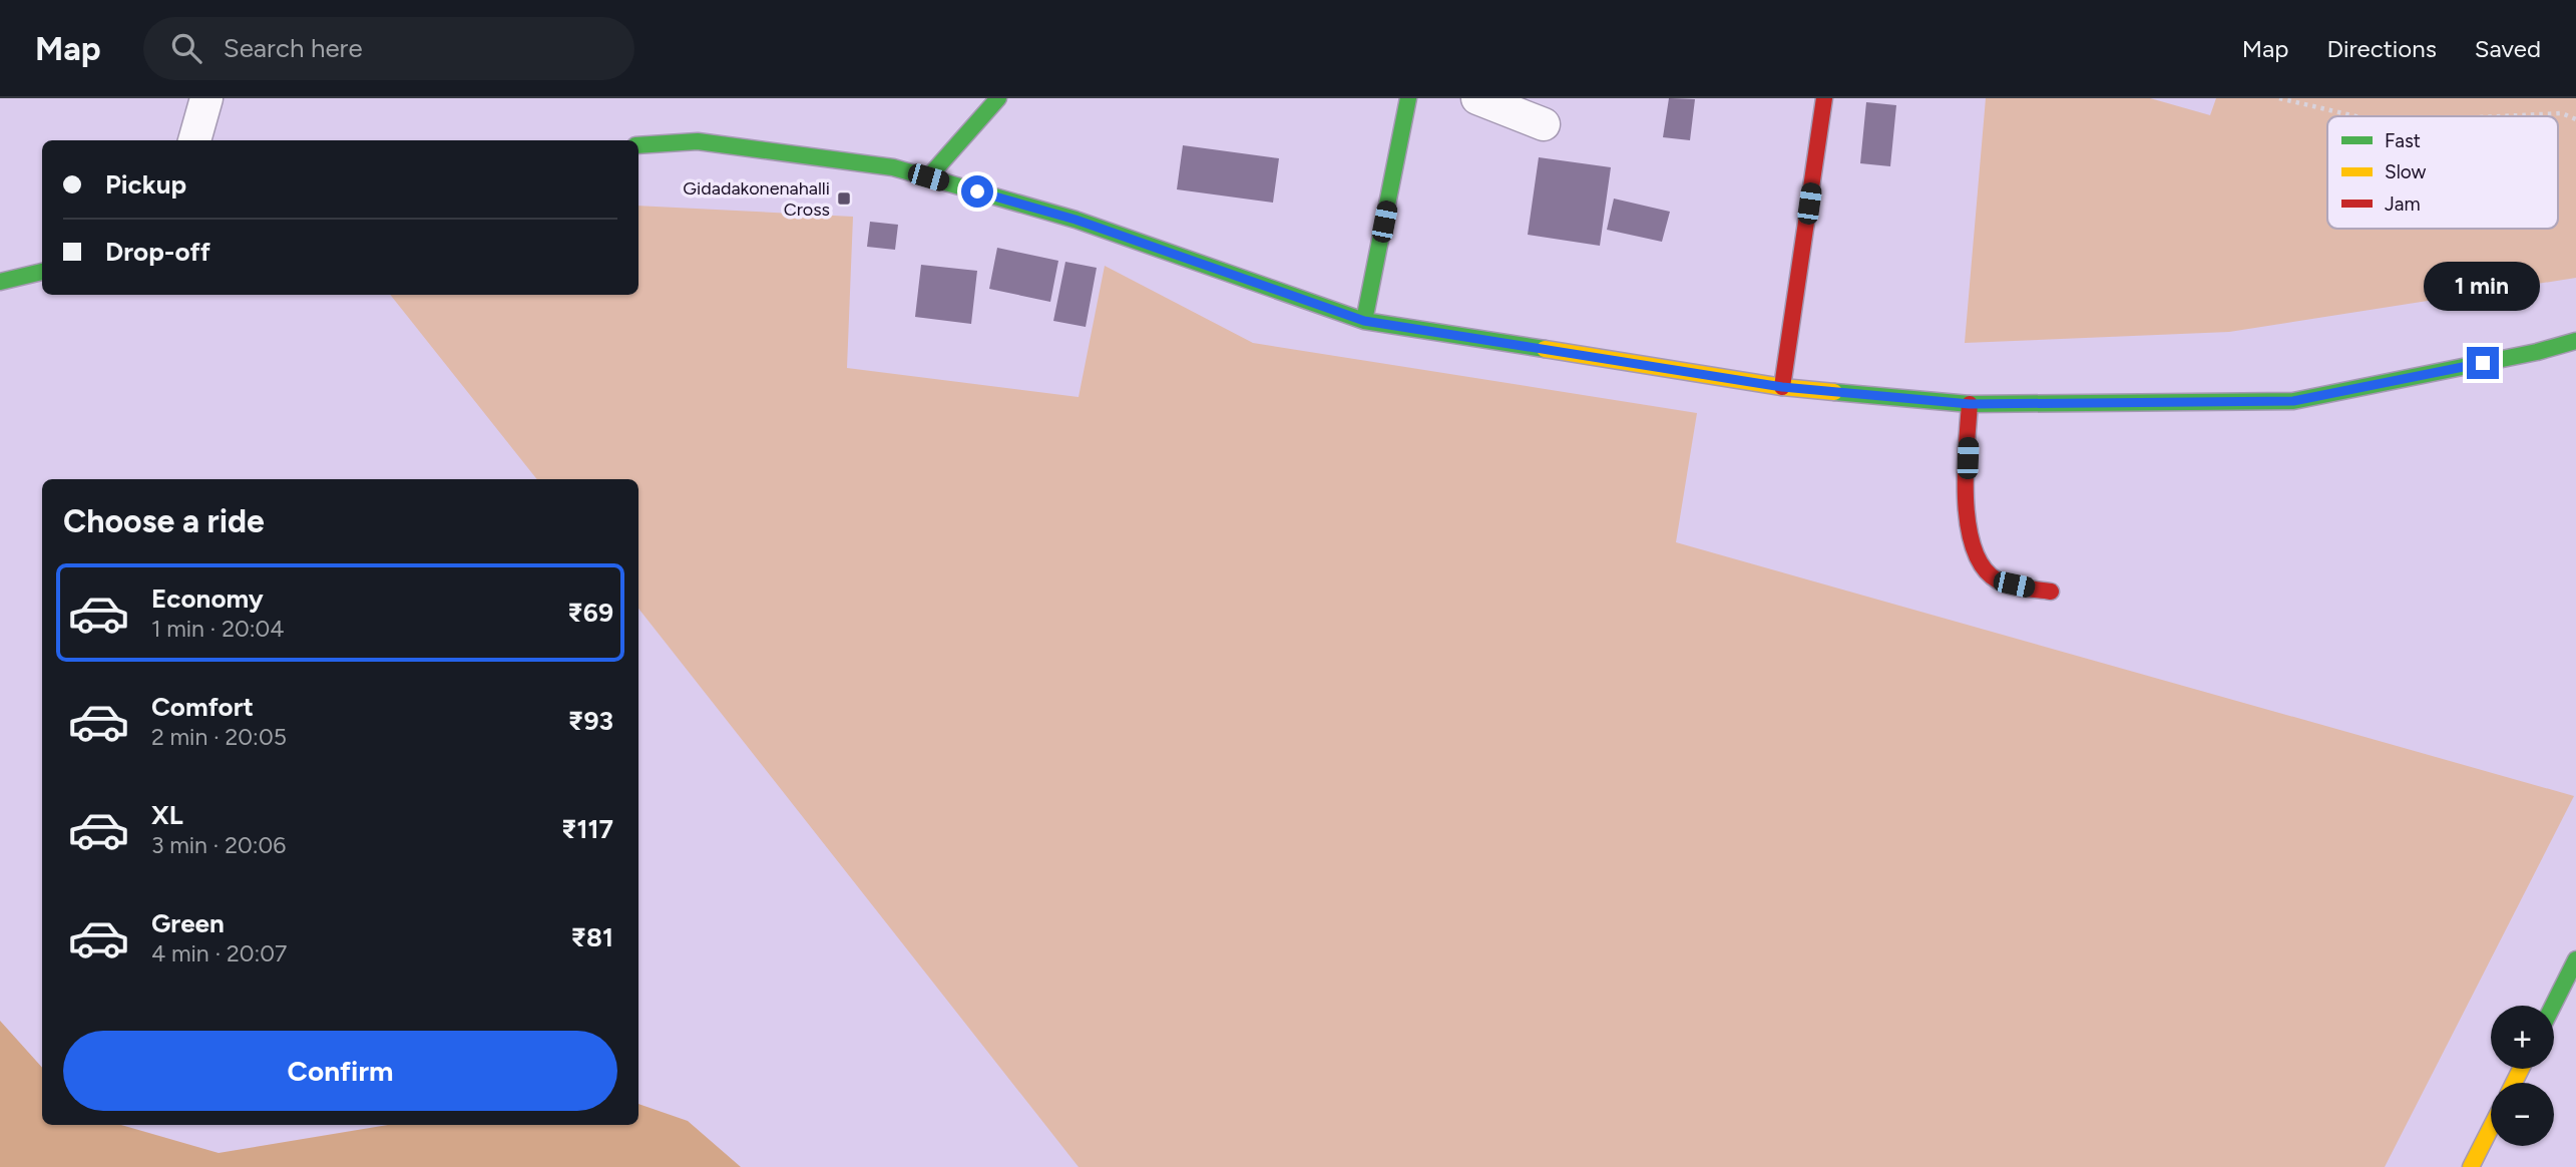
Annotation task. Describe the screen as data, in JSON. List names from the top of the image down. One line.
{"places":{"transit":["Gidadakonenahalli Cross"]},"legend":["Fast","Slow","Jam"],"page":{"header":"Map","search":"Search here","nav":["Map","Directions","Saved"],"banner":["Pickup","Drop-off"],"bubble":"1 min","heading":"Choose a ride","list":[{"name":"Economy","note":"1 min · 20:04","value":"₹69"},{"name":"Comfort","note":"2 min · 20:05","value":"₹93"},{"name":"XL","note":"3 min · 20:06","value":"₹117"},{"name":"Green","note":"4 min · 20:07","value":"₹81"}],"map_buttons":["+","−"],"buttons":"Confirm"}}
